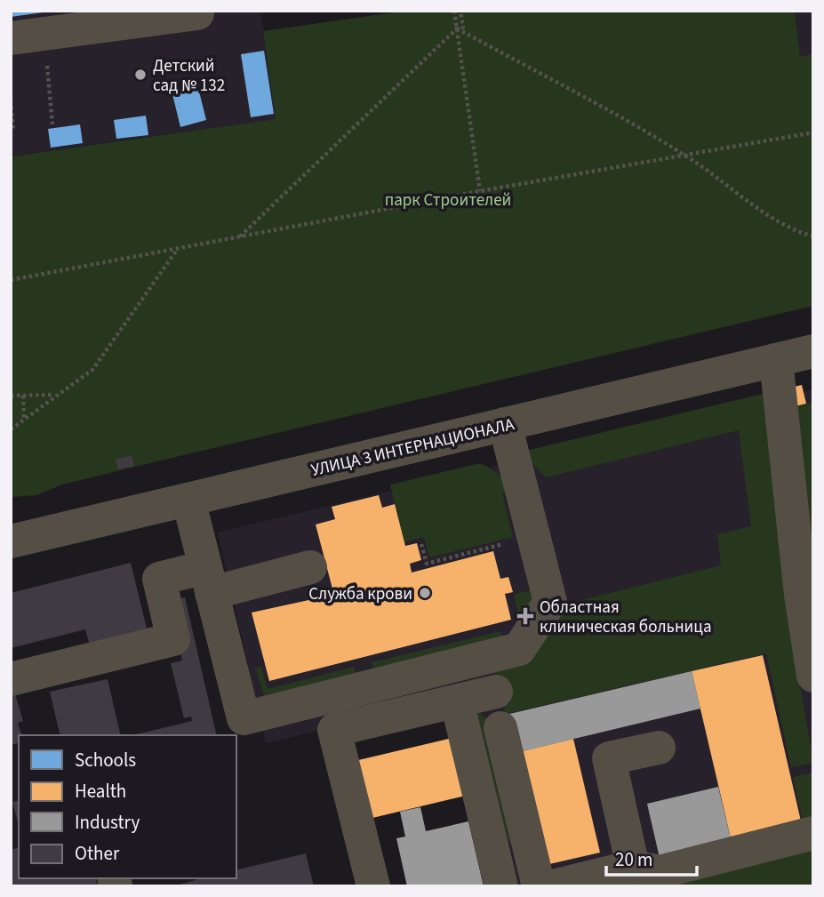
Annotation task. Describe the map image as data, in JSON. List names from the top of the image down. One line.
{"streets":{"street":["УЛИЦА 3 ИНТЕРНАЦИОНАЛА"]},"parks":["парк Строителей"],"places":{"other":["Детский сад № 132","Служба крови"],"health":["Областная клиническая больница"]},"legend":["Schools","Health","Industry","Other"],"scale_bar":"20 m"}
